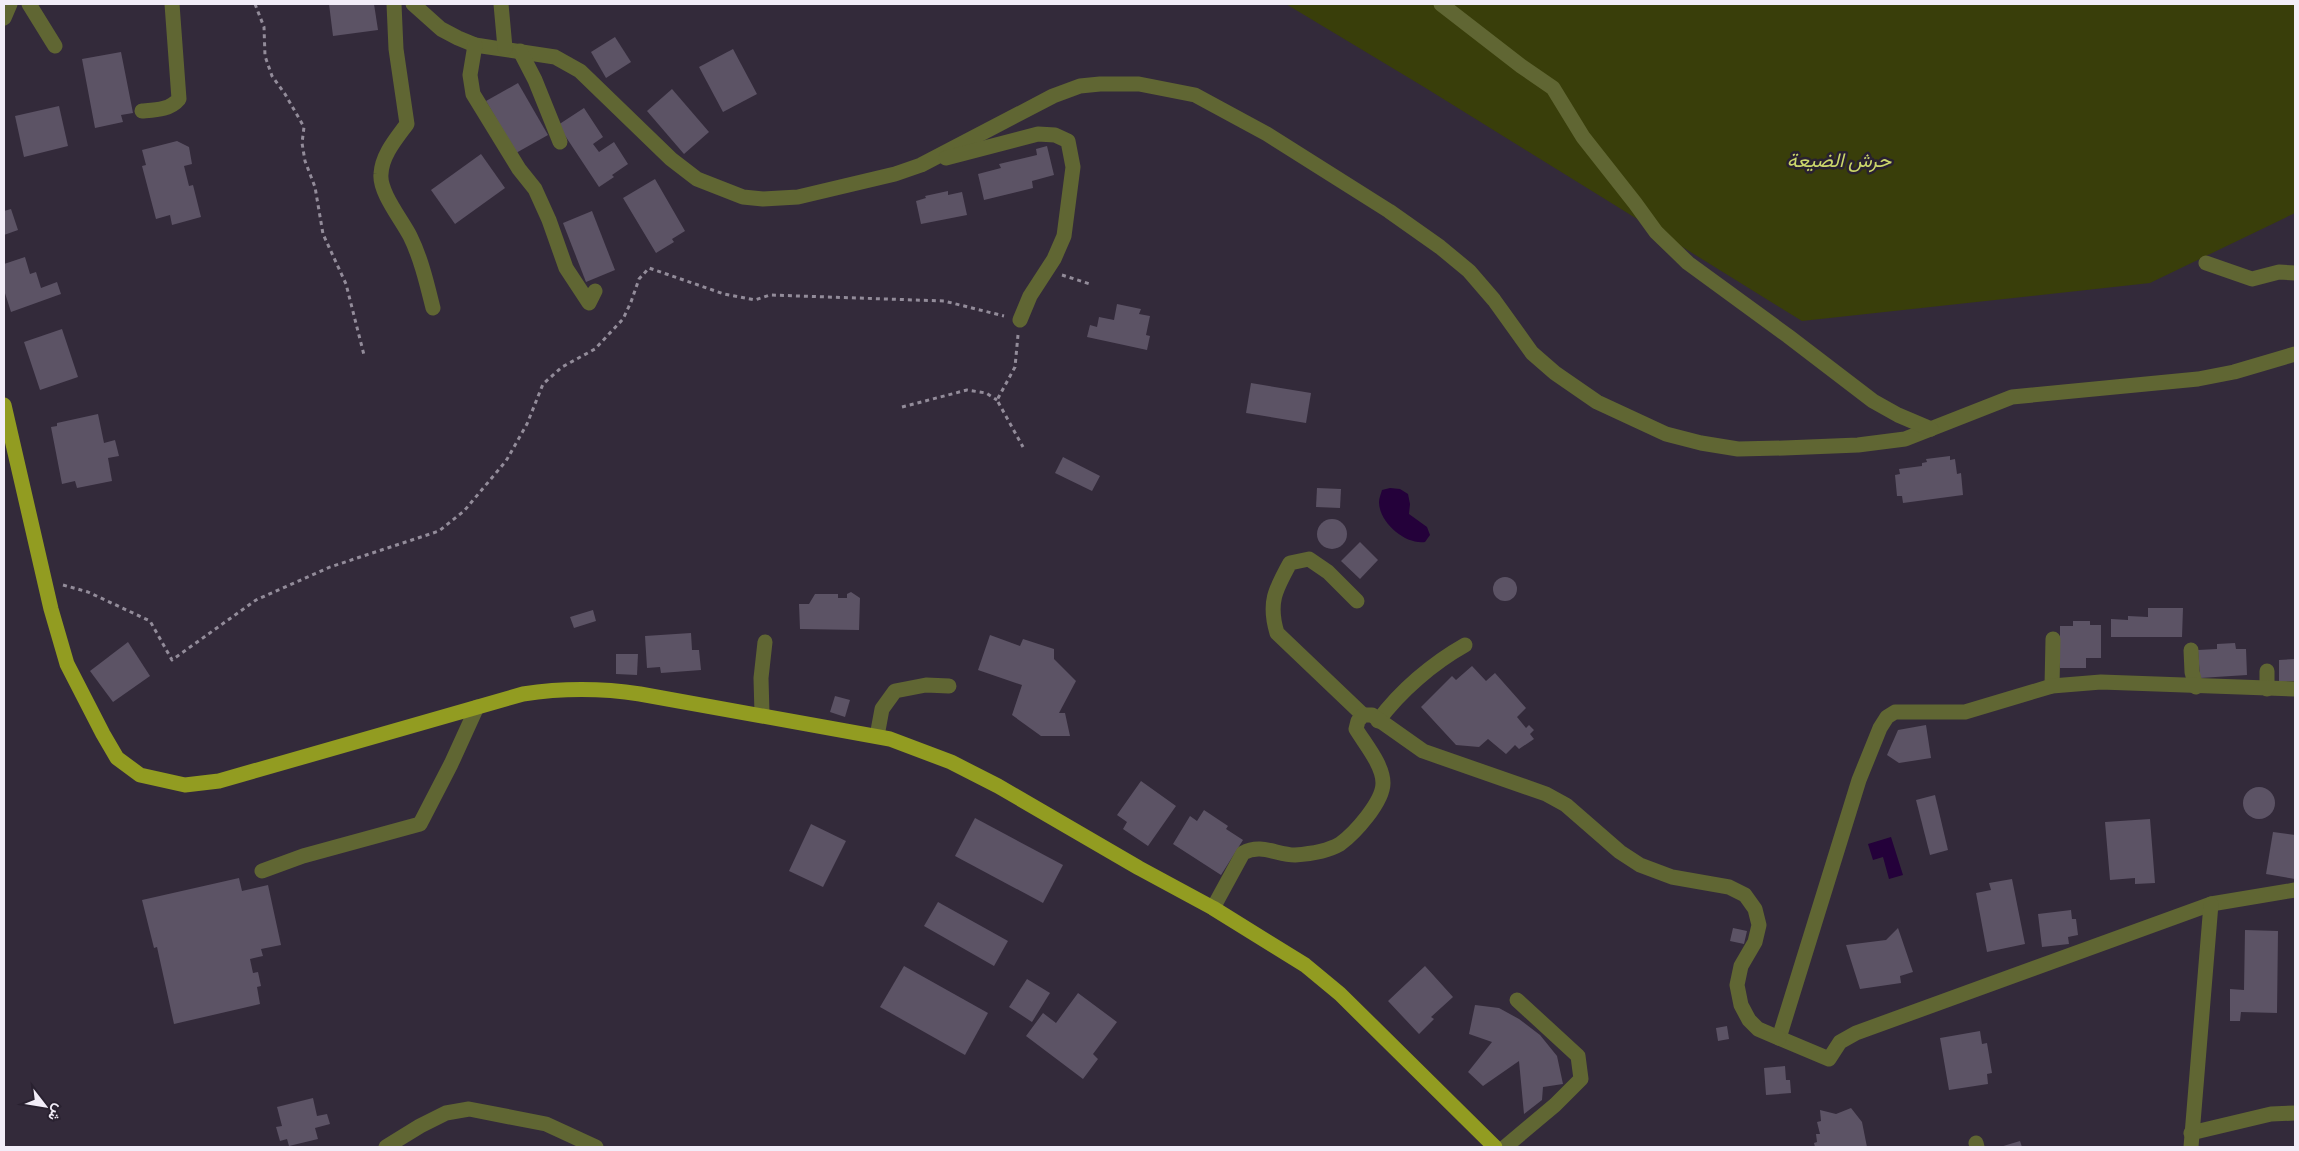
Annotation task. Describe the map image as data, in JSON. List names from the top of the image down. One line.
{"parks":["حرش الضيعة"],"north":"bottom right"}
